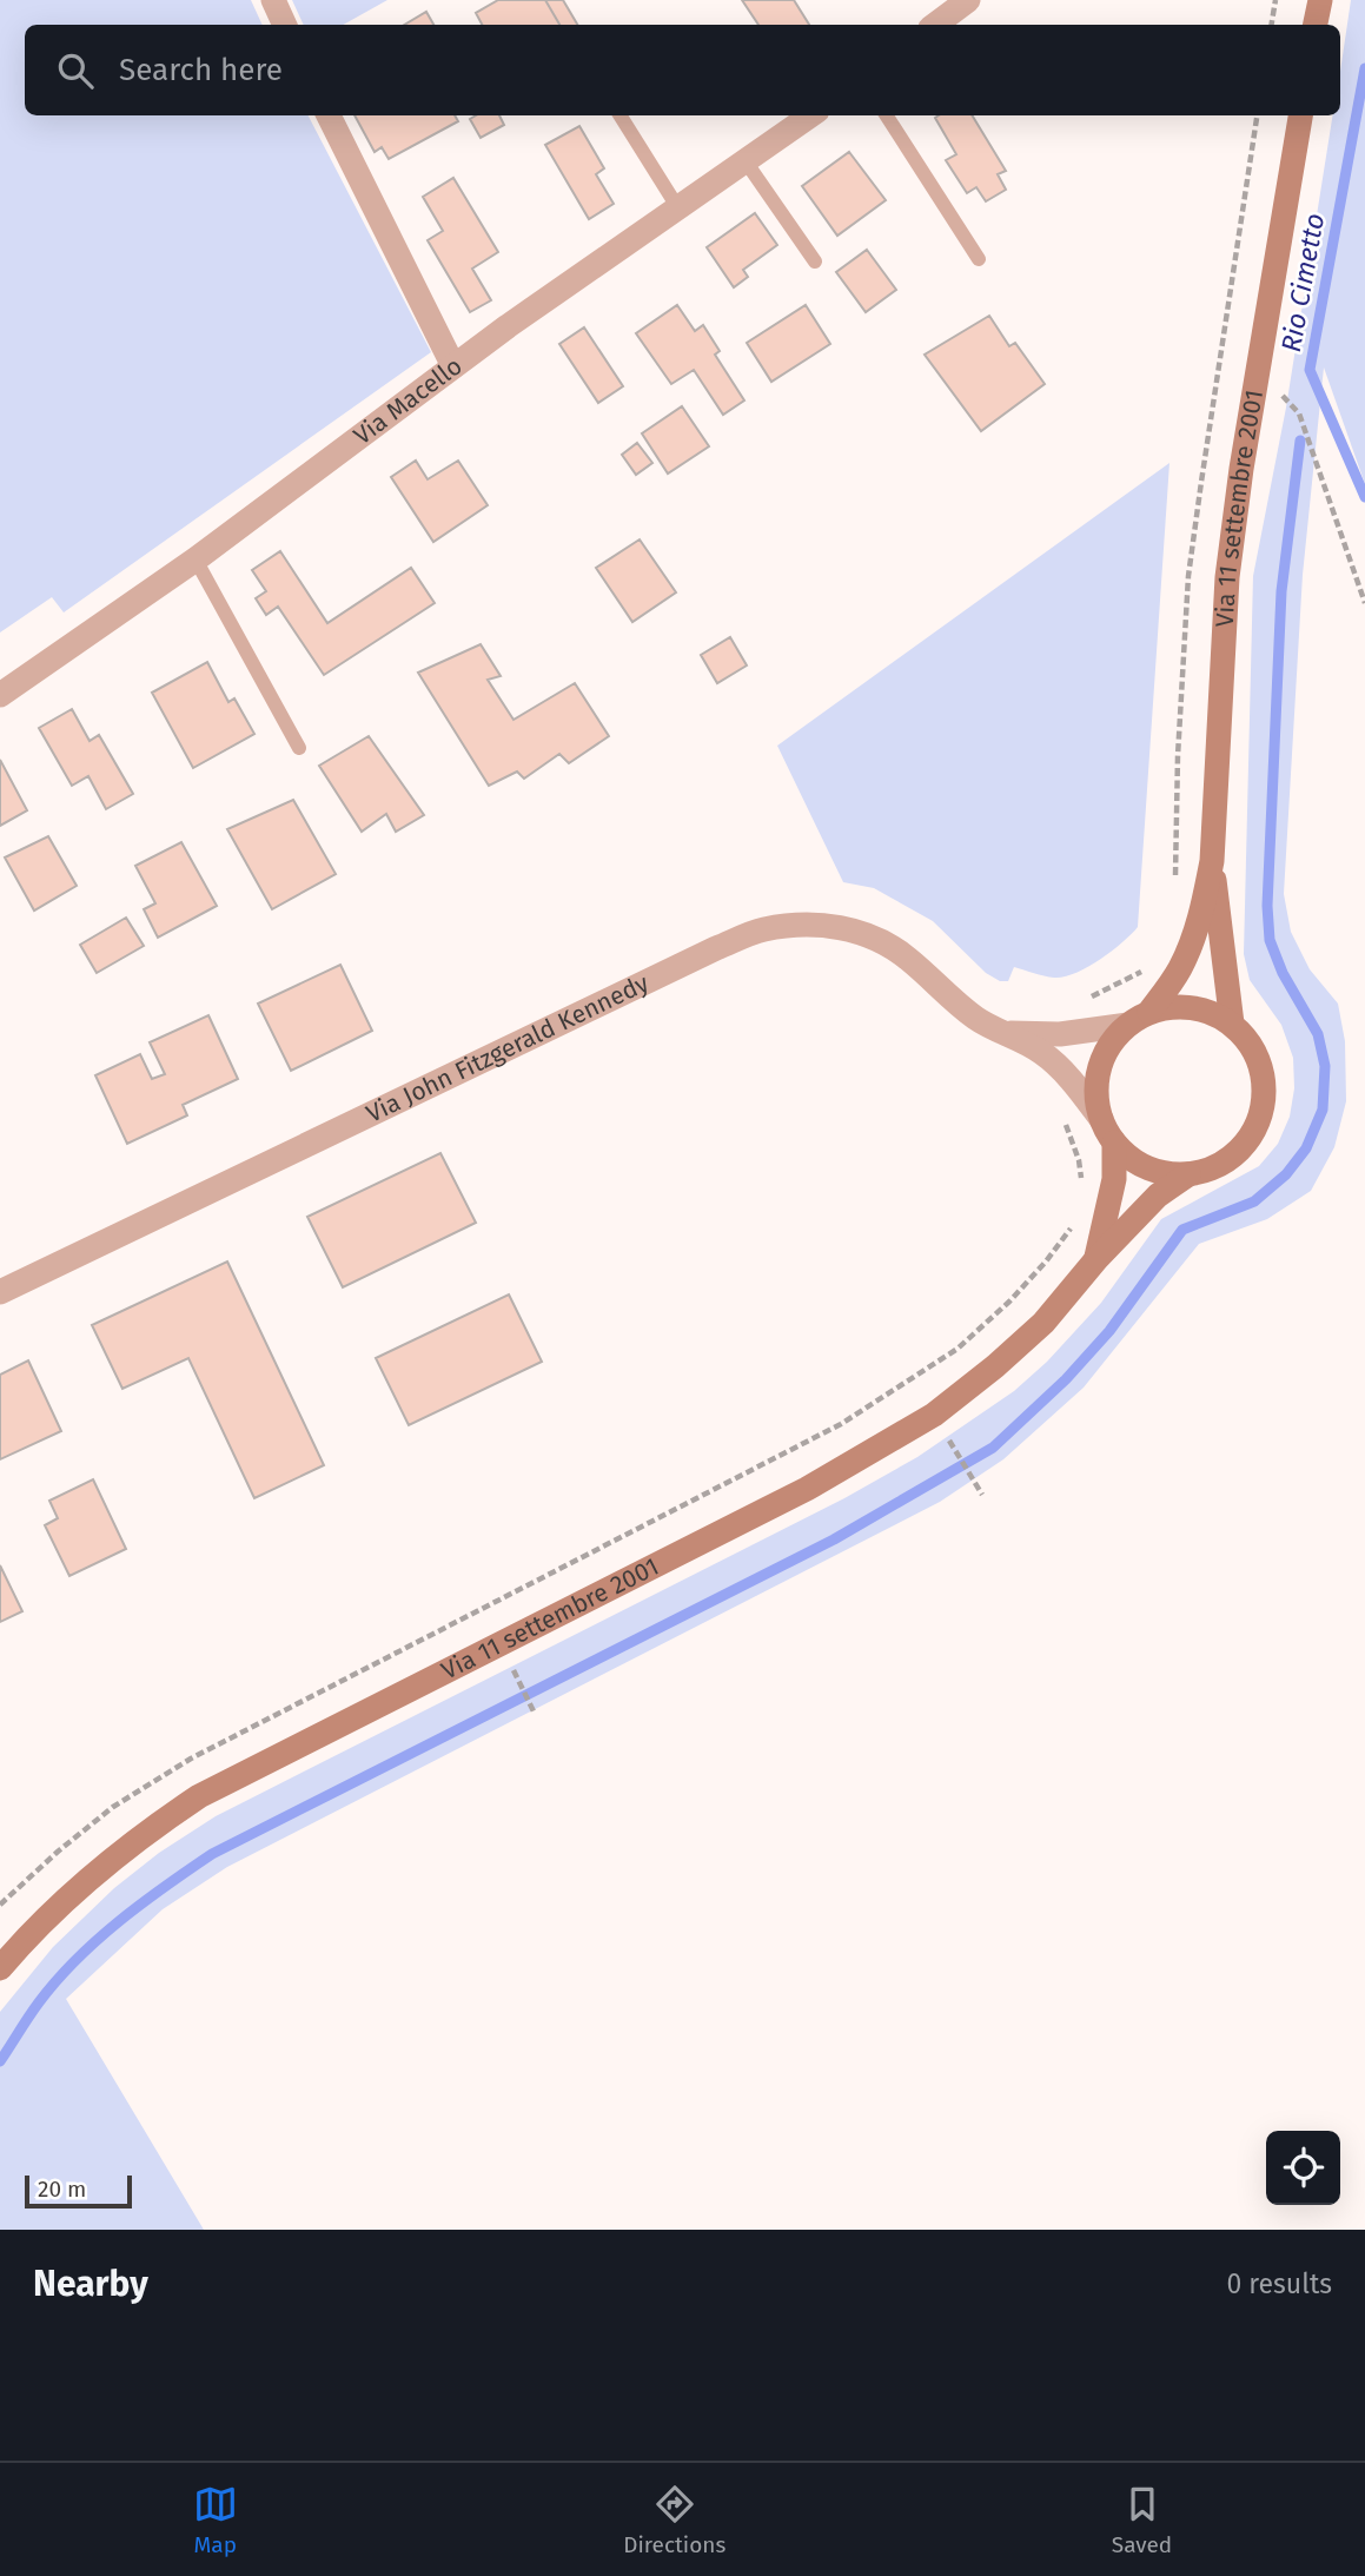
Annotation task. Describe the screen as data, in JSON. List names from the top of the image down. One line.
{"streets":{"main road":["Via 11 settembre 2001"],"street":["Via Macello","Via John Fitzgerald Kennedy"]},"crossings":[["Via 11 settembre 2001","Via John Fitzgerald Kennedy"]],"water":["Rio Cimetto"],"scale_bar":"20 m","page":{"search":"Search here","scale":"20 m","heading":["Nearby","0 results"],"nav":["Map","Directions","Saved"]}}
